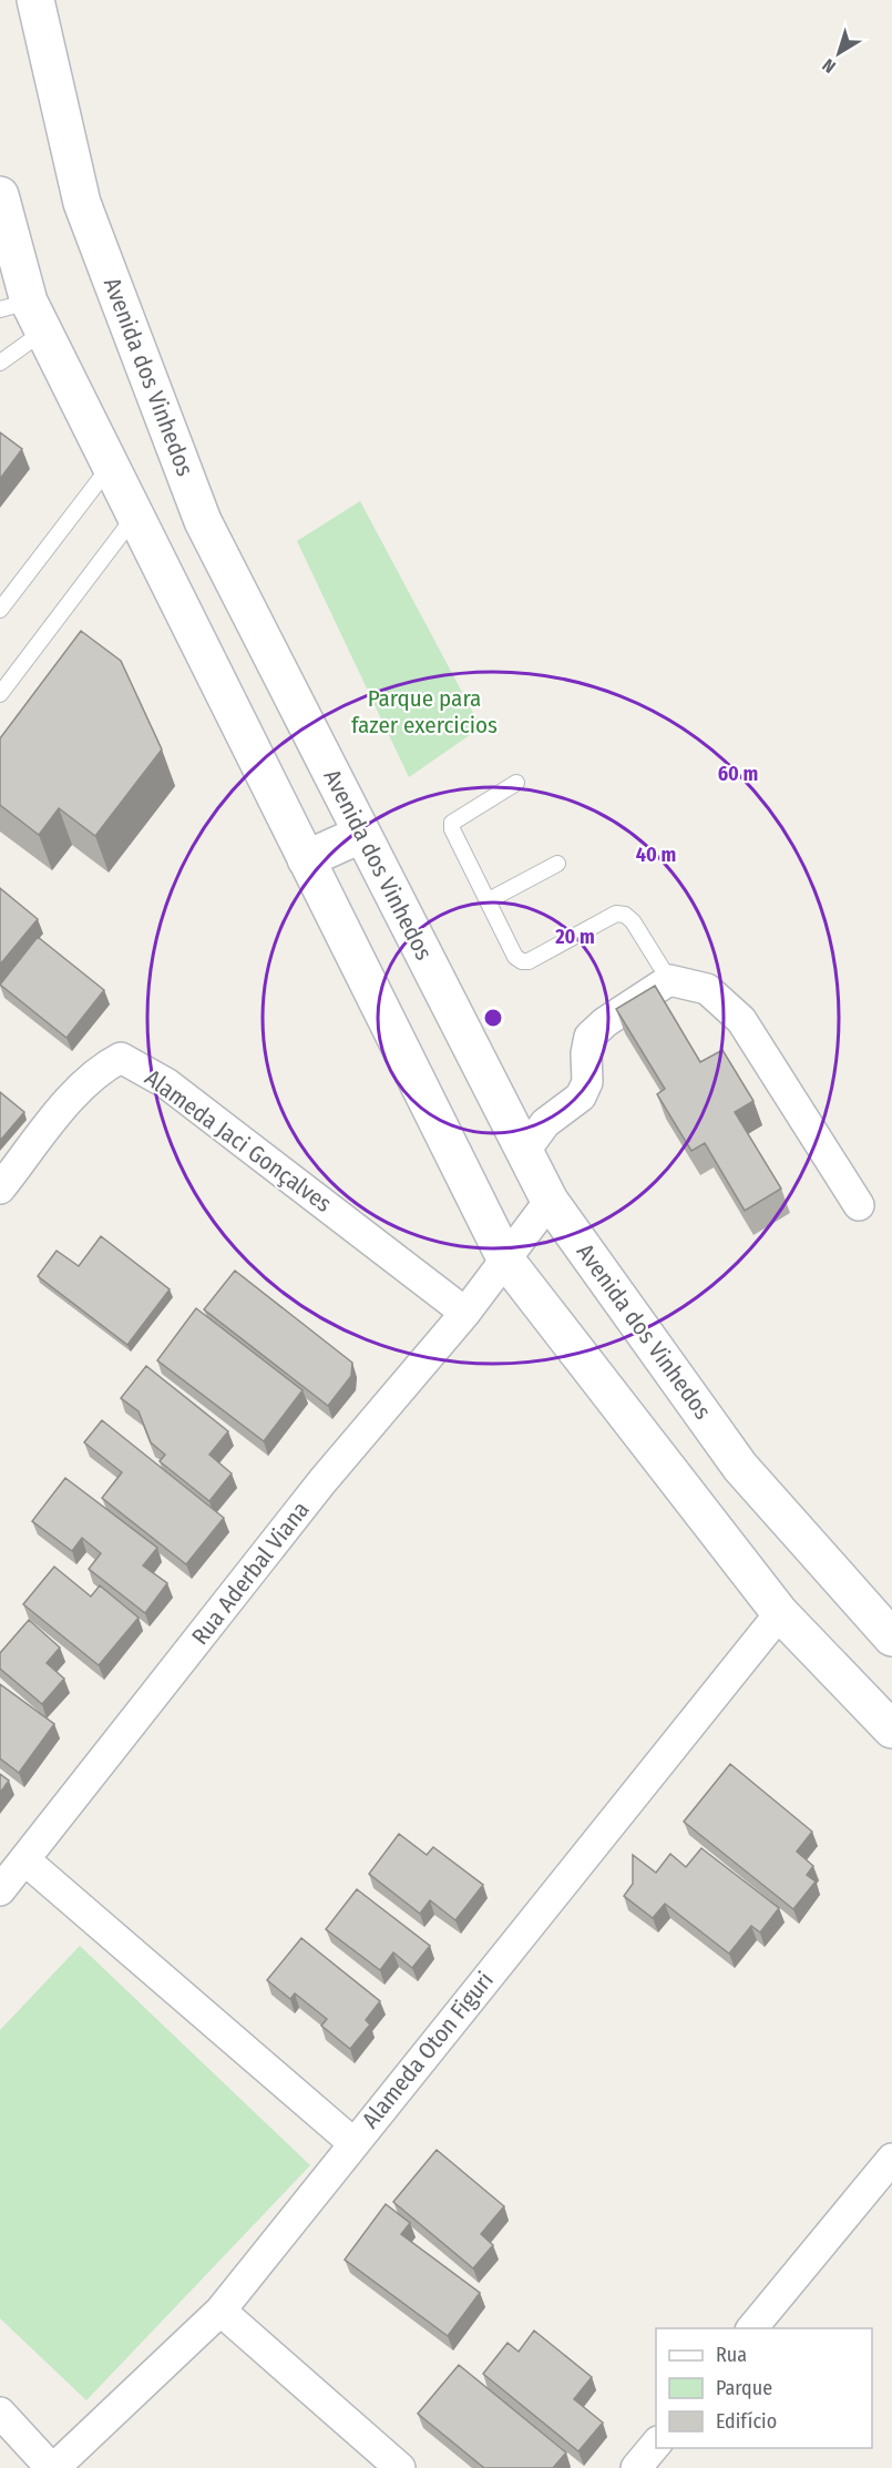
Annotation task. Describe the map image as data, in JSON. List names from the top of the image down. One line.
{"streets":{"main road":["Avenida dos Vinhedos"],"street":["Alameda Jaci Gonçalves","Rua Aderbal Viana","Alameda Oton Figuri"]},"crossings":[["Avenida dos Vinhedos","Rua Aderbal Viana"],["Alameda Jaci Gonçalves","Rua Aderbal Viana"]],"parks":["Parque para fazer exercicios"],"legend":["Rua","Parque","Edifício"],"north":"bottom left","rings":["60 m","40 m","20 m"]}
